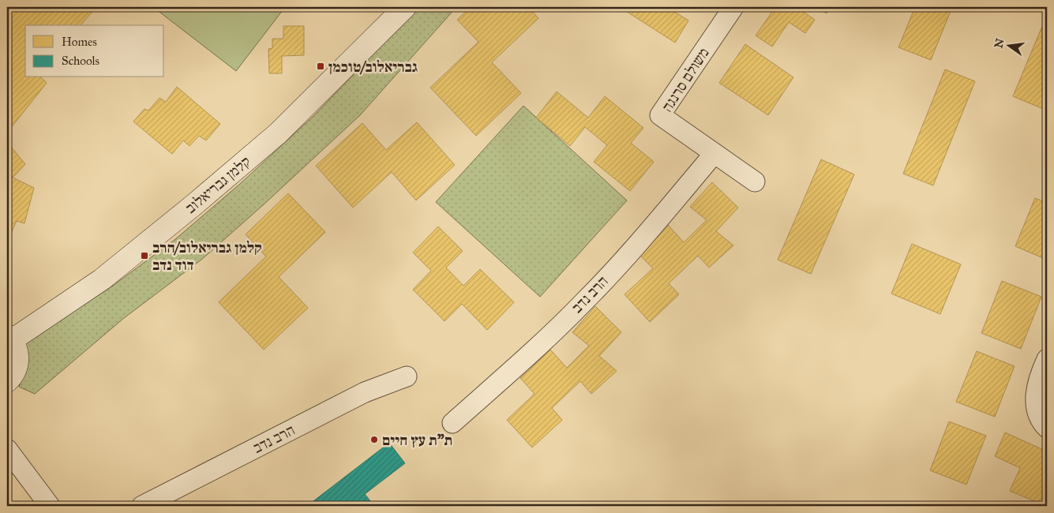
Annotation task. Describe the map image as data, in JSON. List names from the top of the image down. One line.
{"streets":{"street":["משולם סרנגה","קלמן גבריאלוב","הרב נדב"]},"crossings":[["משולם סרנגה","הרב נדב"]],"places":{"transit":["גבריאלוב/טוכמן","קלמן גבריאלוב/הרב דוד נדב"],"other":["ת\"ת עץ חיים"]},"legend":["Homes","Schools"],"north":"left"}
